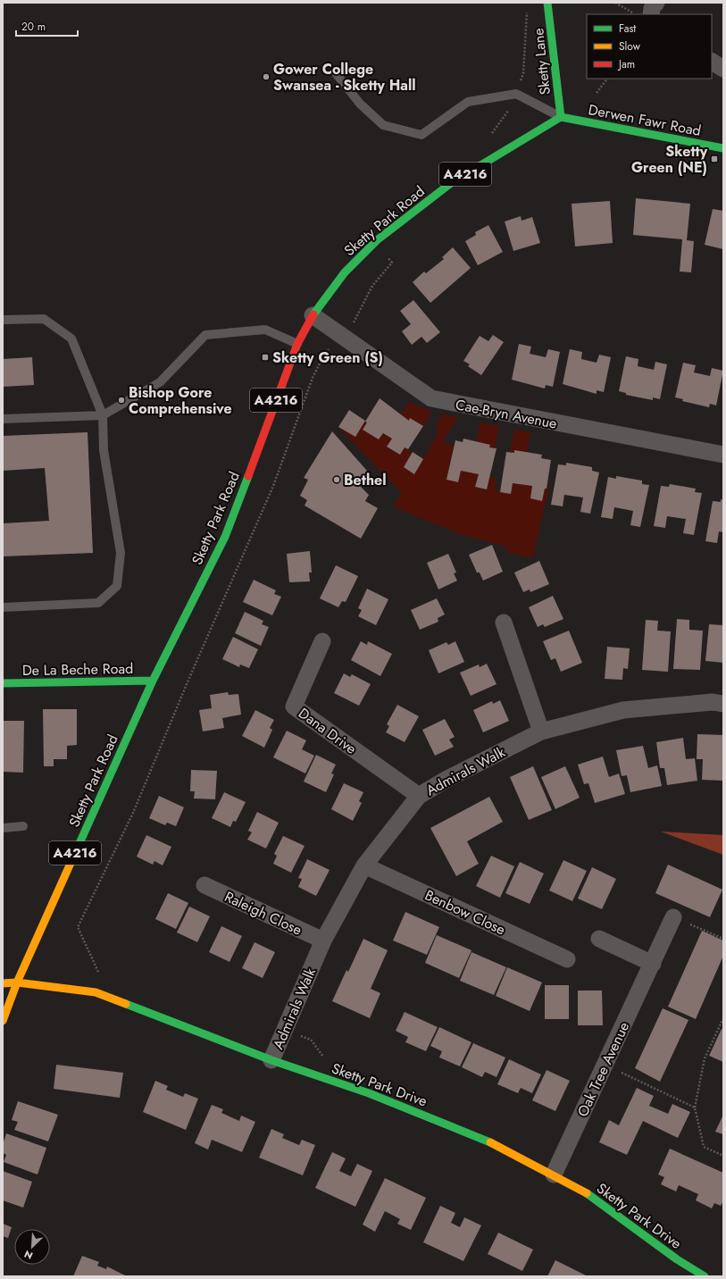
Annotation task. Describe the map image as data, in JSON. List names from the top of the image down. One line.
{"streets":{"main road":["Sketty Lane","Derwen Fawr Road","A4216","Sketty Park Road","De La Beche Road","Sketty Park Drive"],"street":["Cae-Bryn Avenue","Dana Drive","Admirals Walk","Benbow Close","Raleigh Close","Oak Tree Avenue"]},"crossings":[["Sketty Lane","Derwen Fawr Road"],["Sketty Lane","Sketty Park Road"],["Derwen Fawr Road","Sketty Park Road"],["Sketty Park Road","Cae-Bryn Avenue"],["Sketty Park Road","De La Beche Road"],["Sketty Park Road","Sketty Park Drive"],["Dana Drive","Admirals Walk"],["Admirals Walk","Benbow Close"],["Admirals Walk","Raleigh Close"],["Admirals Walk","Sketty Park Drive"],["Oak Tree Avenue","Sketty Park Drive"]],"places":{"other":["Gower College Swansea - Sketty Hall","Bishop Gore Comprehensive","Bethel"],"transit":["Sketty Green (NE)","Sketty Green (S)"]},"legend":["Fast","Slow","Jam"],"scale_bar":"20 m","north":"bottom left"}
